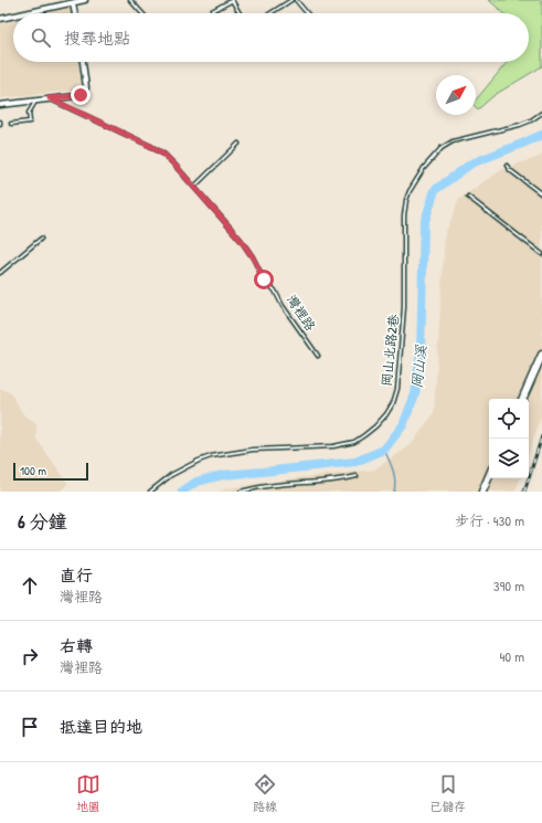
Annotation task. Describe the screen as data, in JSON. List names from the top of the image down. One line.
{"streets":{"lane":["灣裡路","岡山北路2巷"]},"water":["岡山溪"],"scale_bar":"100 m","north":"top right","page":{"search":"搜尋地點","scale":"100 m","heading":["6 分鐘","步行 · 430 m"],"list":[["直行","灣裡路","390 m"],["右轉","灣裡路","40 m"],"抵達目的地"],"nav":["地圖","路線","已儲存"]}}
